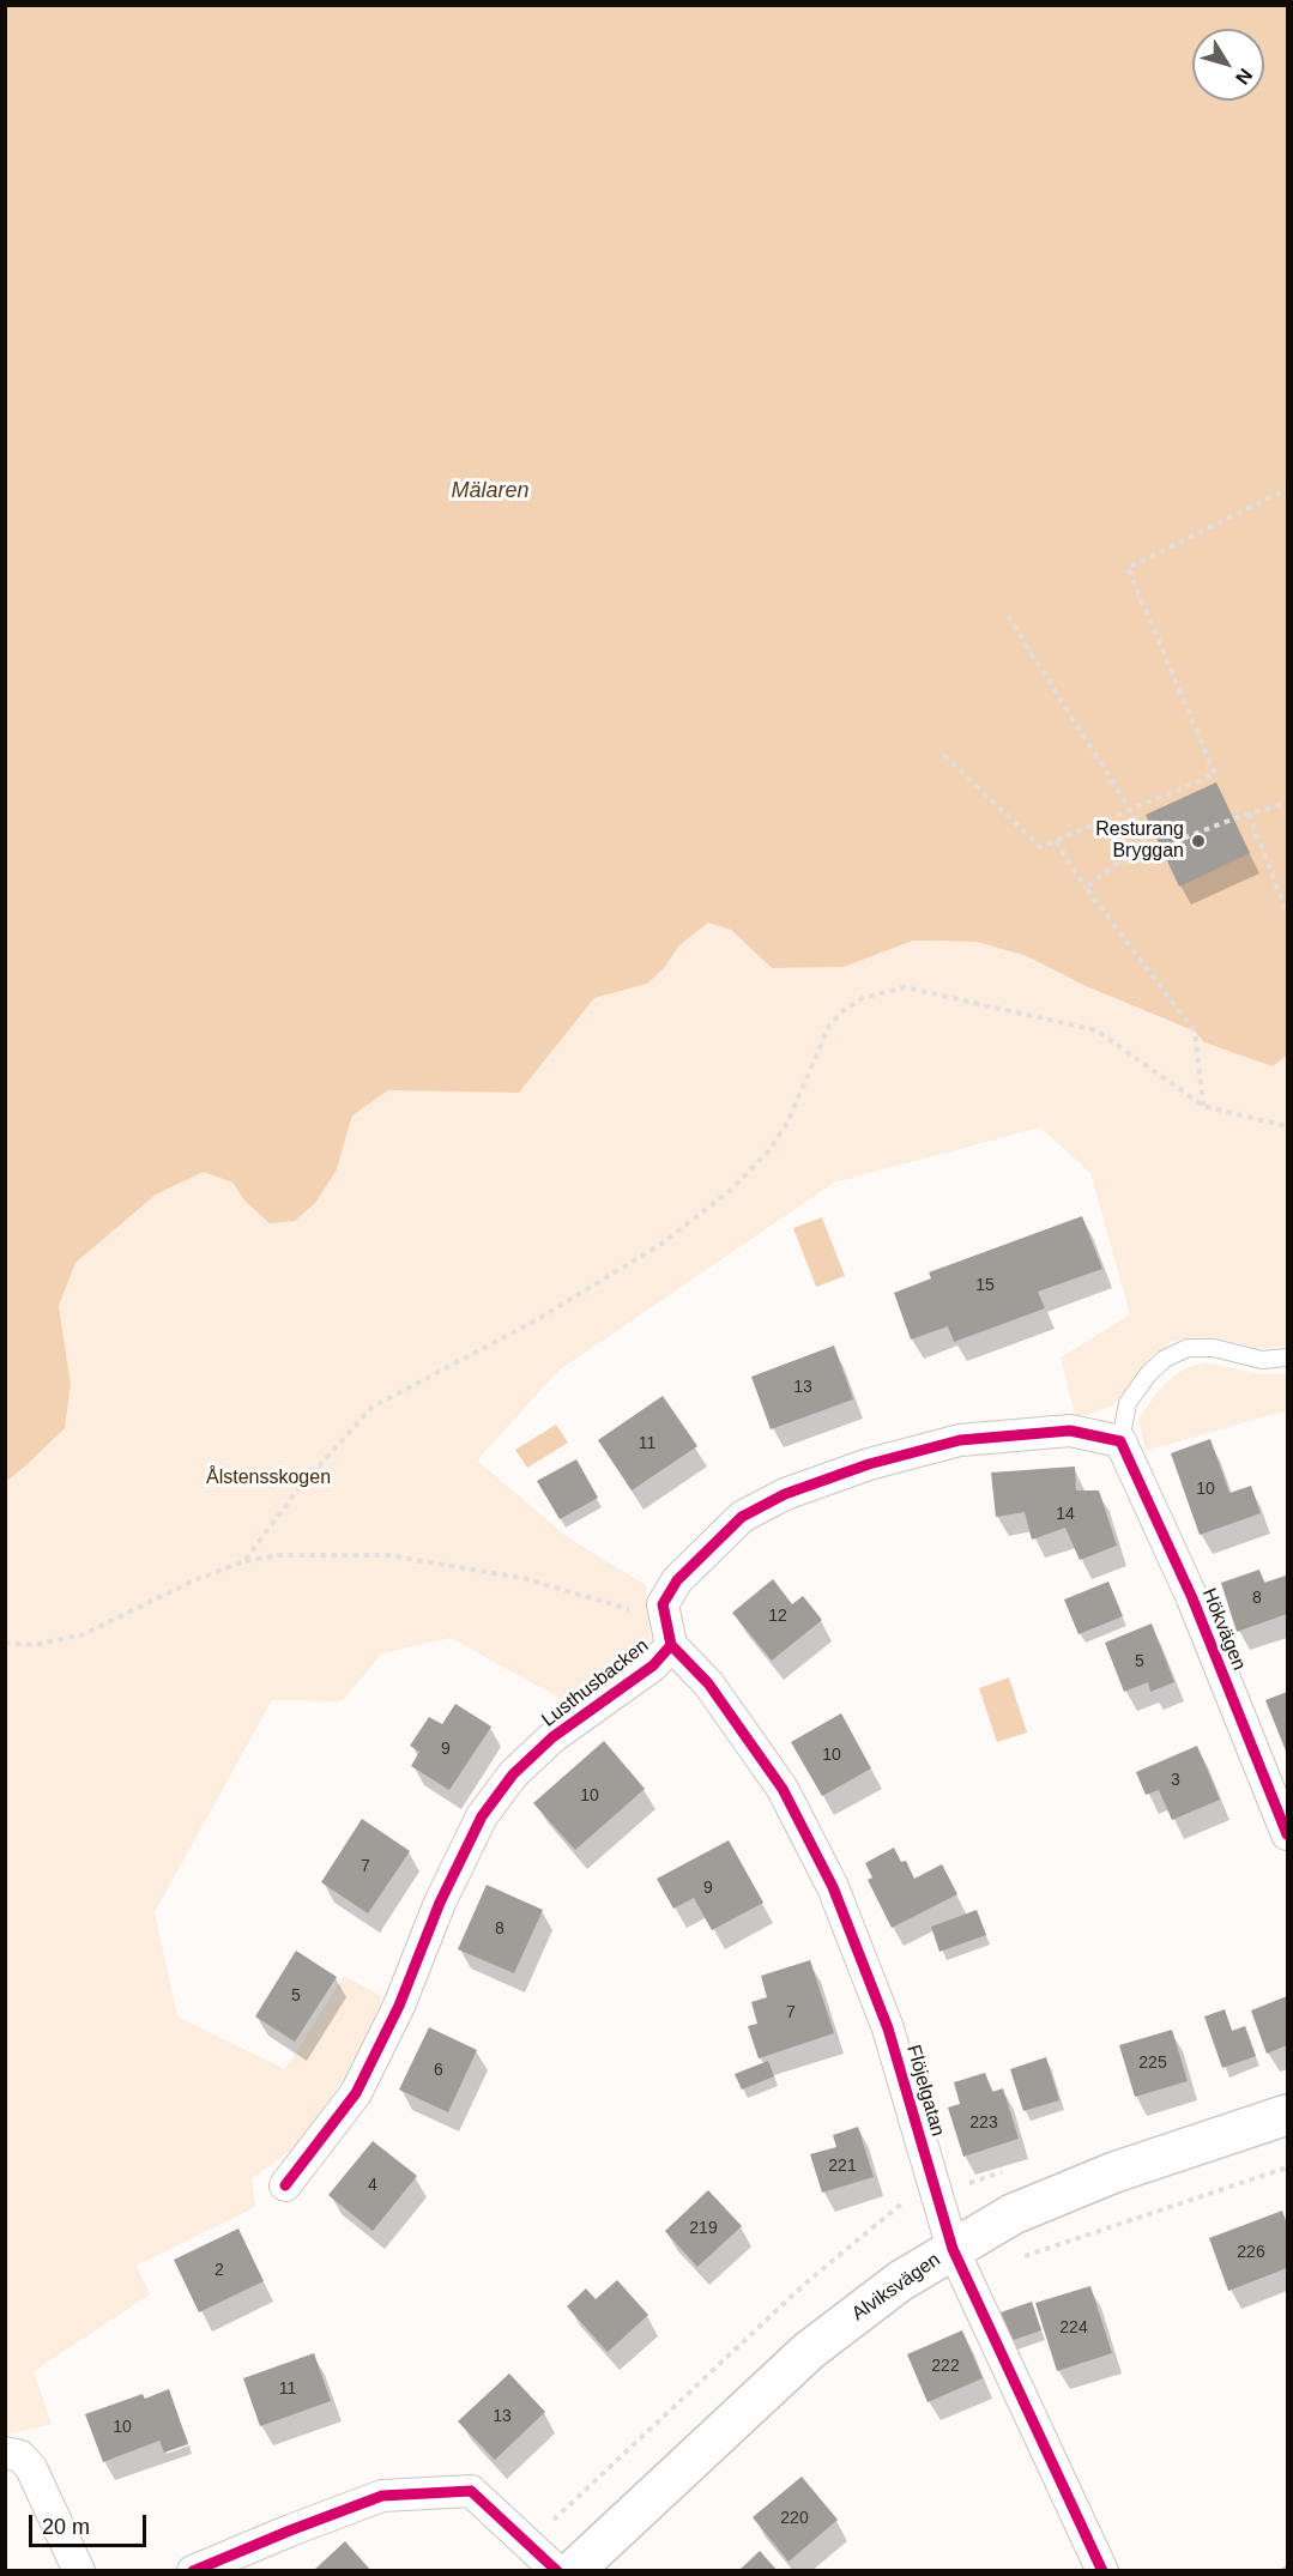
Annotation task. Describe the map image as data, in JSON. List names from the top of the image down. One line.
{"streets":{"street":["Hökvägen","Lusthusbacken","Flöjelgatan","Alviksvägen"]},"crossings":[["Lusthusbacken","Flöjelgatan"],["Flöjelgatan","Alviksvägen"]],"water":["Mälaren"],"parks":["Ålstensskogen"],"places":["Resturang Bryggan"],"house_numbers":["15","13","11","10","14","8","12","5","9","10","3","10","7","9","8","5","7","225","6","223","221","4","219","226","2","224","222","11","13","10","220"],"scale_bar":"20 m","north":"bottom right"}
